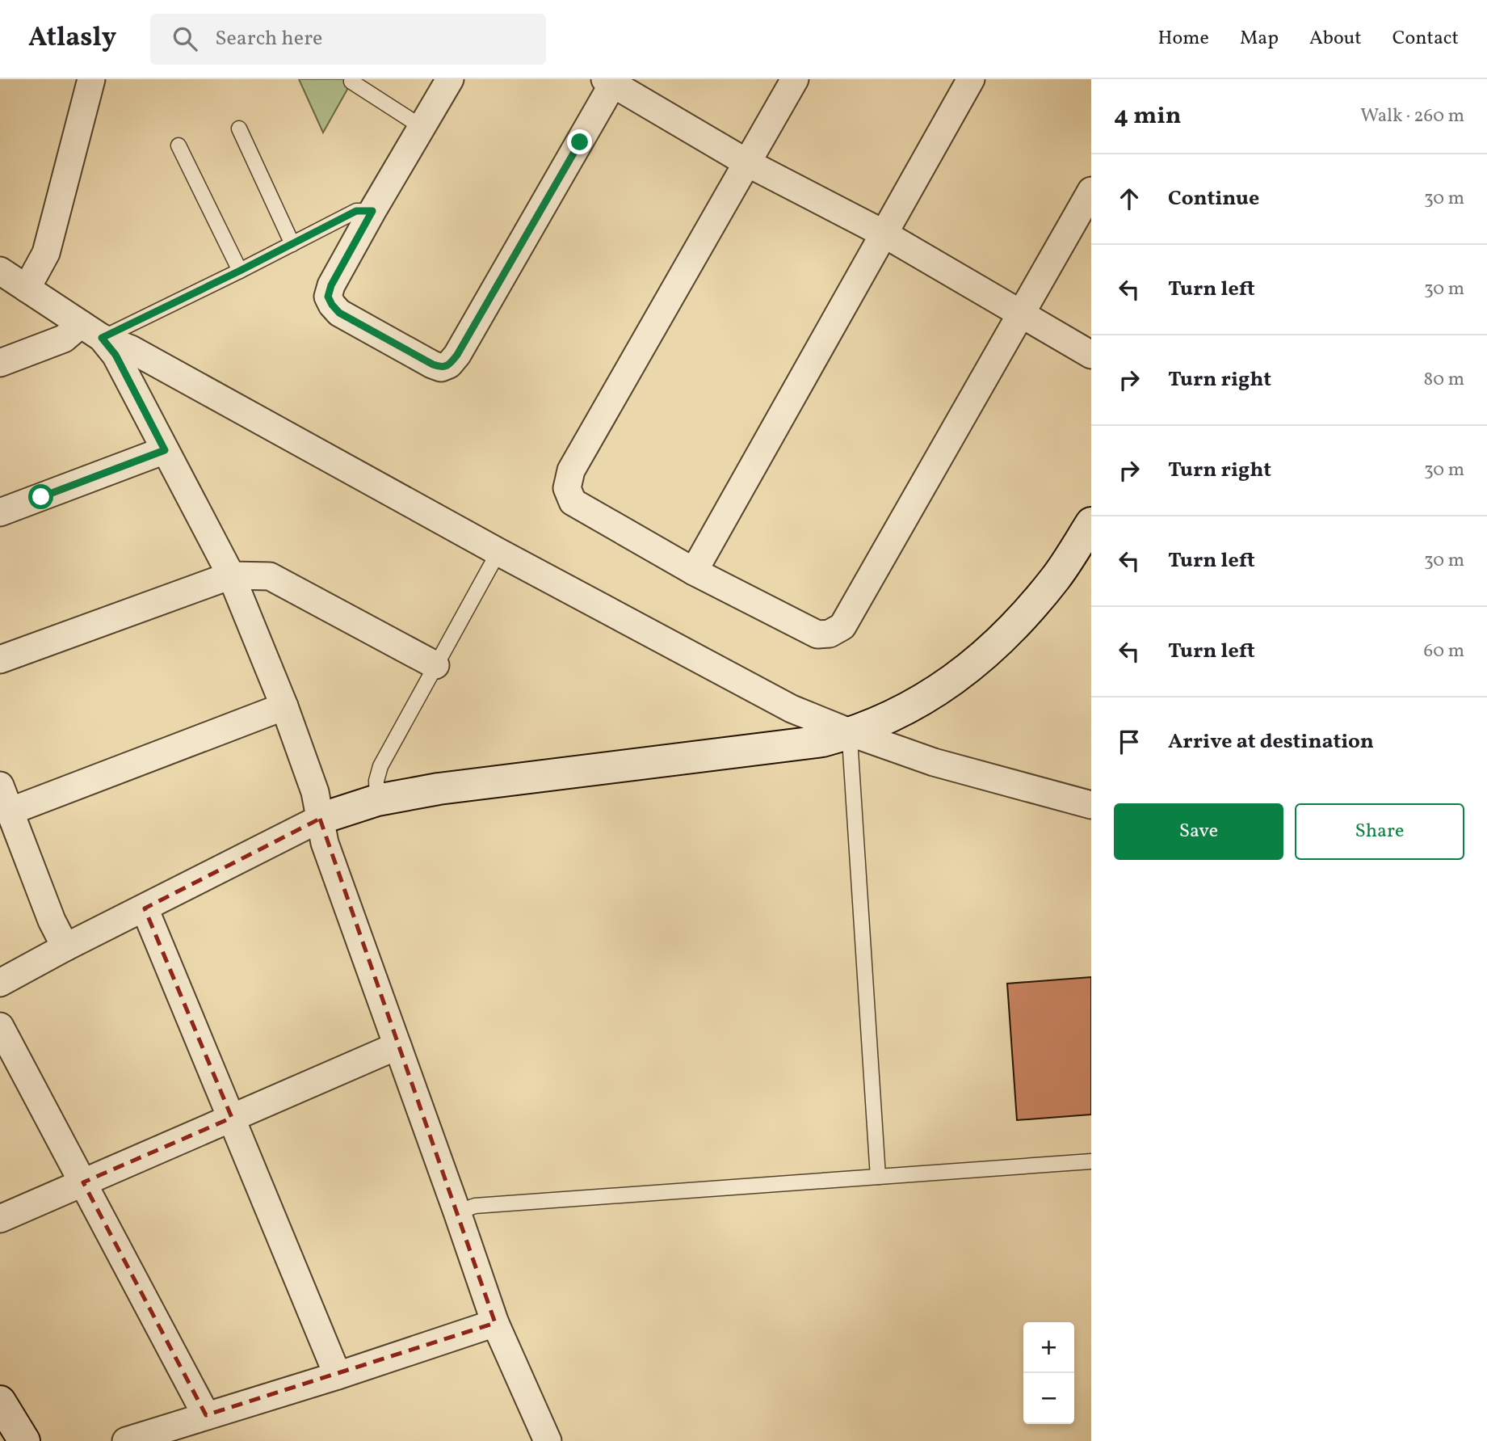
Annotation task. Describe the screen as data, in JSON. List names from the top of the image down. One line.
{"page":{"header":"Atlasly","search":"Search here","nav":["Home","Map","About","Contact"],"heading":["4 min","Walk · 260 m"],"list":[["Continue","30 m"],["Turn left","30 m"],["Turn right","80 m"],["Turn right","30 m"],["Turn left","30 m"],["Turn left","60 m"],"Arrive at destination"],"buttons":["Save","Share"],"map_buttons":["+","−"]}}
